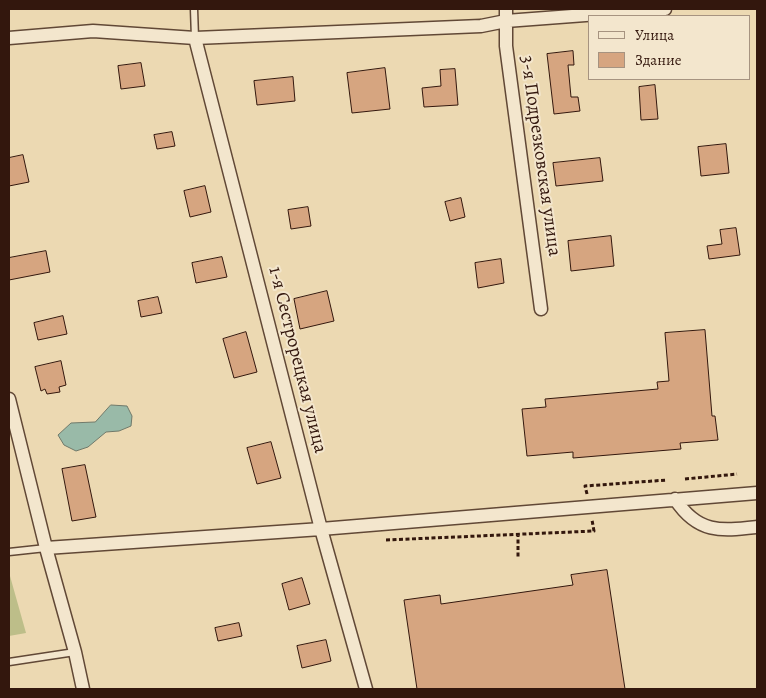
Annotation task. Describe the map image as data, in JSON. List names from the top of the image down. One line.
{"streets":{"street":["3-я Подрезковская улица","1-я Сестрорецкая улица"]},"legend":["Улица","Здание"]}
